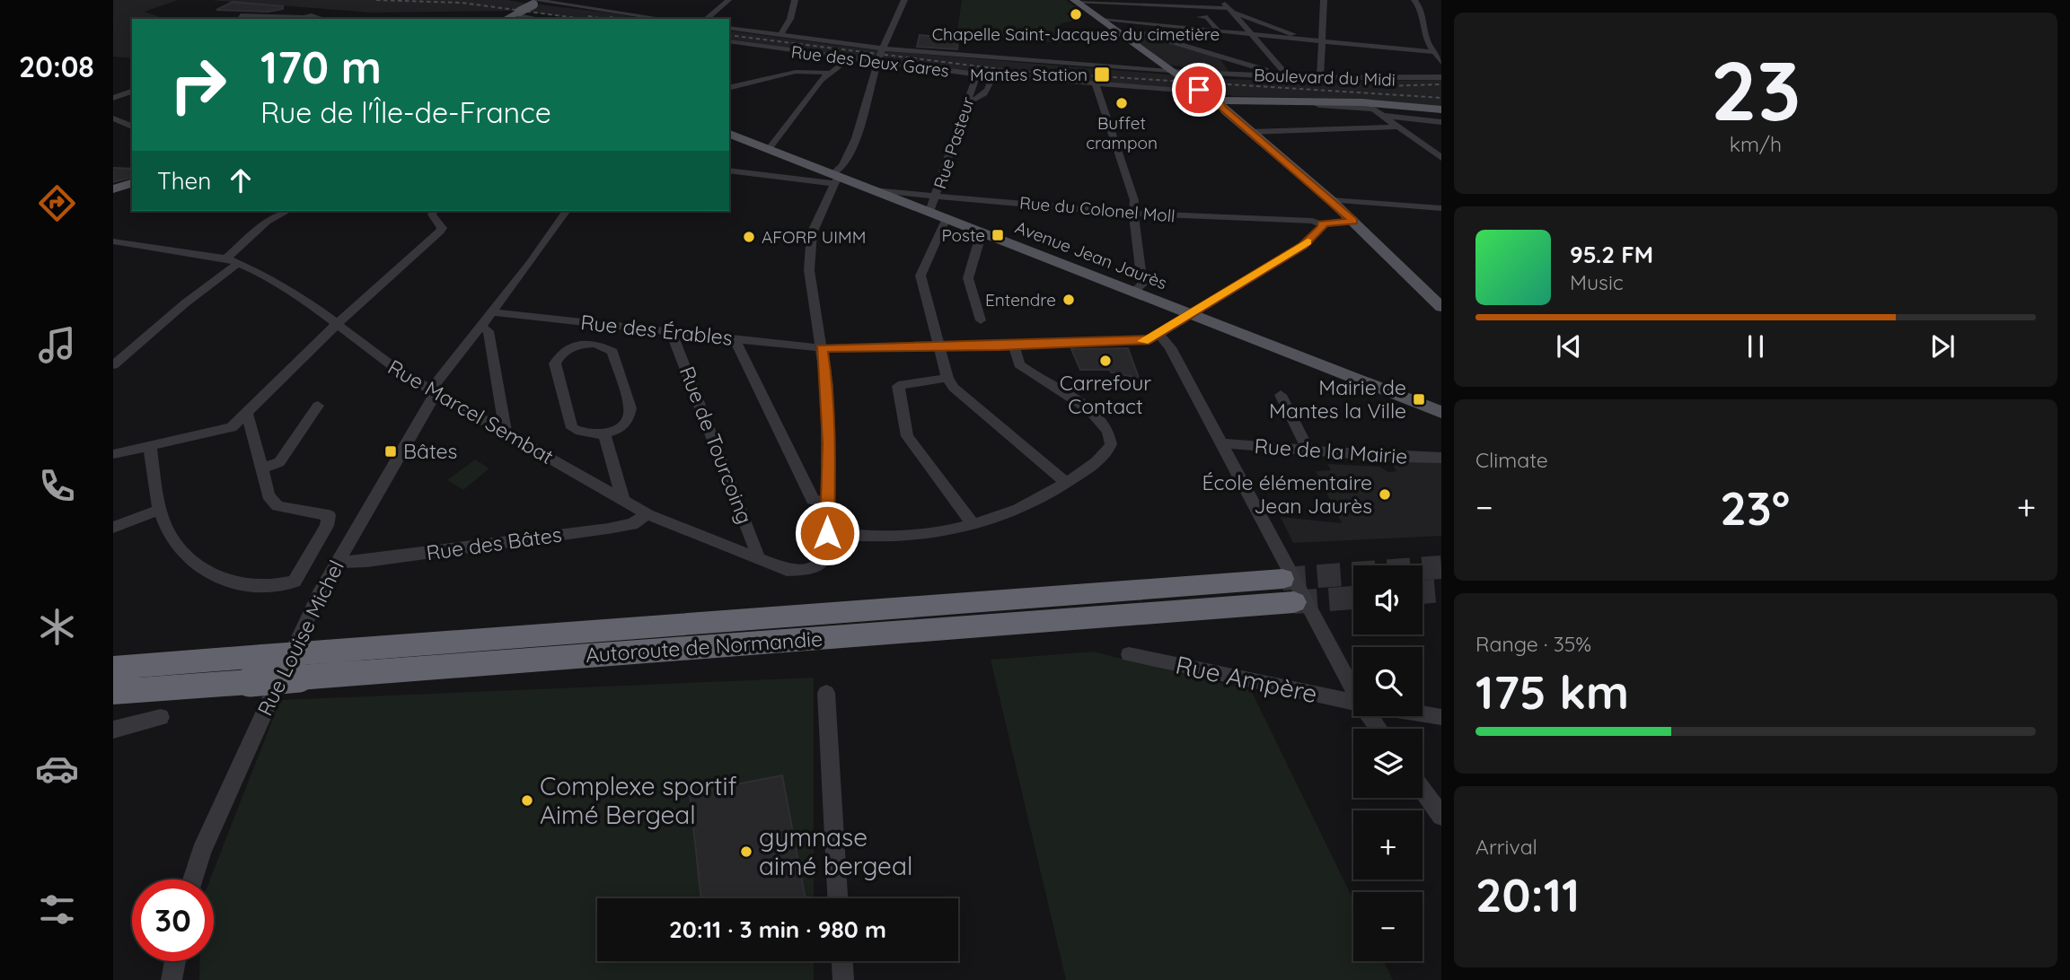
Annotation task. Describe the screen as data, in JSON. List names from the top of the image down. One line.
{"streets":{"highway":["Autoroute de Normandie"],"main road":["Avenue Jean Jaurès"],"street":["Rue des Deux Gares","Boulevard du Midi","Rue Pasteur","Rue du Colonel Moll","Rue des Érables","Rue Marcel Sembat","Rue de Tourcoing","Rue de la Mairie","Rue des Bâtes","Rue Louise Michel","Rue Ampère"]},"crossings":[["Rue des Deux Gares","Boulevard du Midi"],["Rue des Deux Gares","Rue Pasteur"],["Rue Pasteur","Rue du Colonel Moll"],["Rue Pasteur","Avenue Jean Jaurès"],["Rue du Colonel Moll","Avenue Jean Jaurès"],["Rue du Colonel Moll","Rue des Érables"],["Avenue Jean Jaurès","Rue des Érables"],["Rue des Érables","Rue de Tourcoing"],["Rue des Érables","Rue Louise Michel"],["Rue Marcel Sembat","Rue de Tourcoing"],["Rue Marcel Sembat","Rue des Bâtes"],["Rue Marcel Sembat","Rue Louise Michel"],["Rue des Bâtes","Rue Louise Michel"]],"places":{"other":["Chapelle Saint-Jacques du cimetière","Buffet crampon","AFORP UIMM","Entendre","Carrefour Contact","École élémentaire Jean Jaurès","Complexe sportif Aimé Bergeal","gymnase aimé bergeal"],"transit":["Mantes Station","Poste","Mairie de Mantes la Ville","Bâtes"]},"page":{"tabs":"20:08","tile":[["23","km/h"],"Climate",["Range · 35%","175 km"],["Arrival","20:11"]],"turn":["170 m","Rue de l'Île-de-France"],"then":"Then","song":["95.2 FM","Music"],"heat":["−","23°","+"],"map_buttons":["+","−"],"limit":"30","trip":"20:11 · 3 min · 980 m"}}
